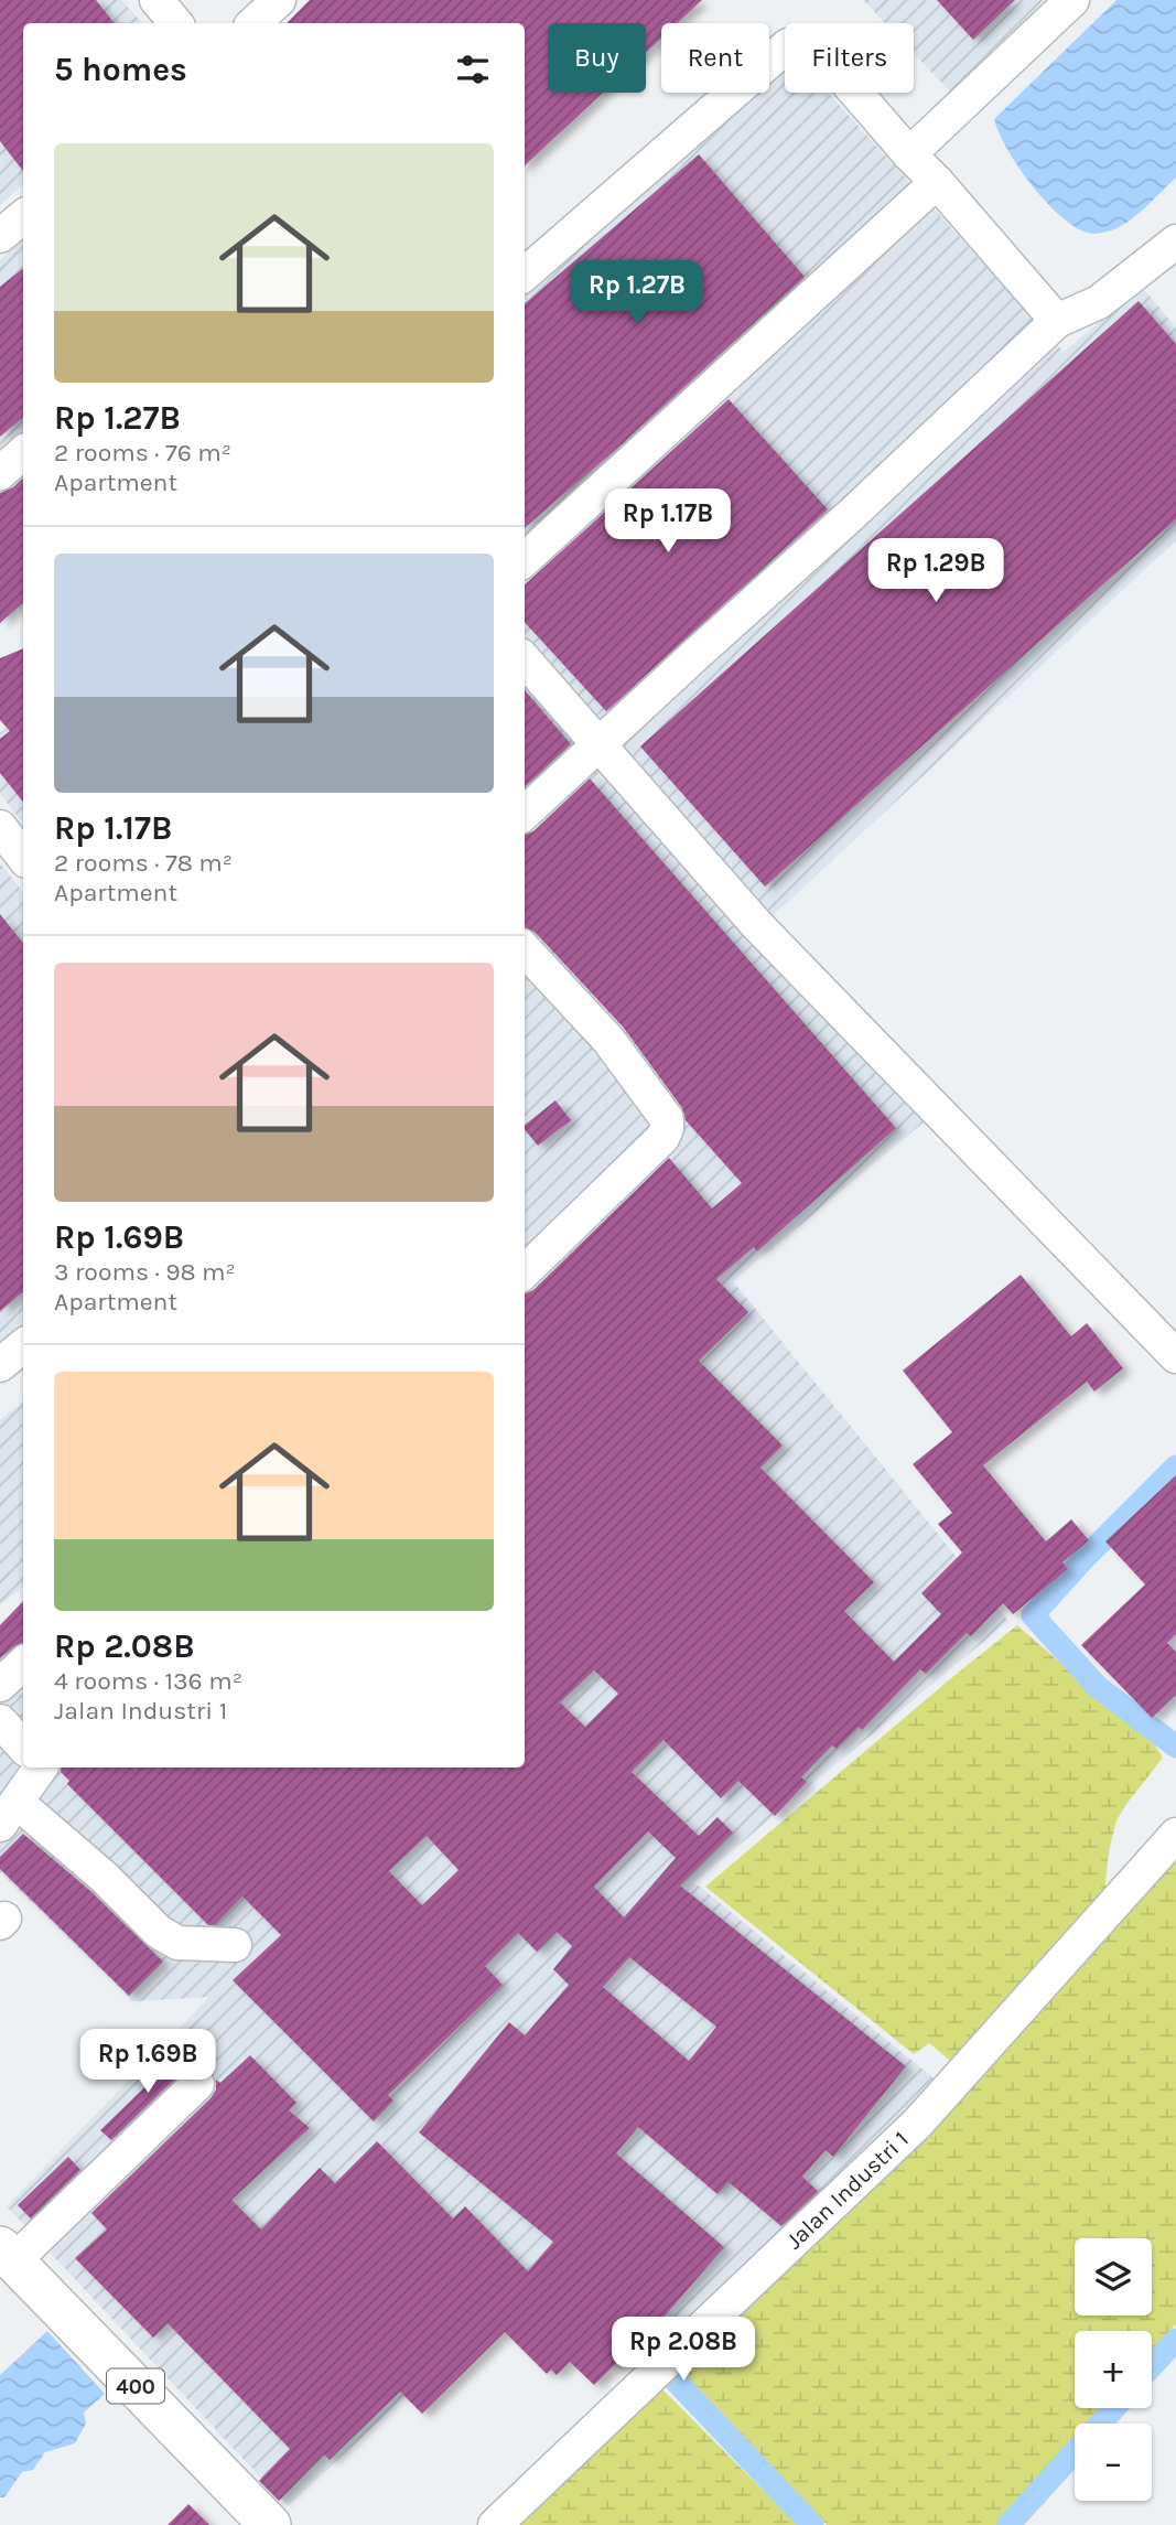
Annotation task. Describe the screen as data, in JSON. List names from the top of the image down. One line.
{"streets":{"main road":["400"],"street":["Jalan Industri 1"]},"page":{"chip":["Buy","Rent","Filters"],"heading":"5 homes","list":[{"name":"Rp 1.27B","note":"2 rooms · 76 m² · Apartment"},{"name":"Rp 1.17B","note":"2 rooms · 78 m² · Apartment"},{"name":"Rp 1.69B","note":"3 rooms · 98 m² · Apartment"},{"name":"Rp 2.08B","note":"4 rooms · 136 m² · Jalan Industri 1"}],"price":["Rp 1.27B","Rp 1.17B","Rp 1.29B","Rp 1.69B","Rp 2.08B"],"map_buttons":["+","−"]}}
